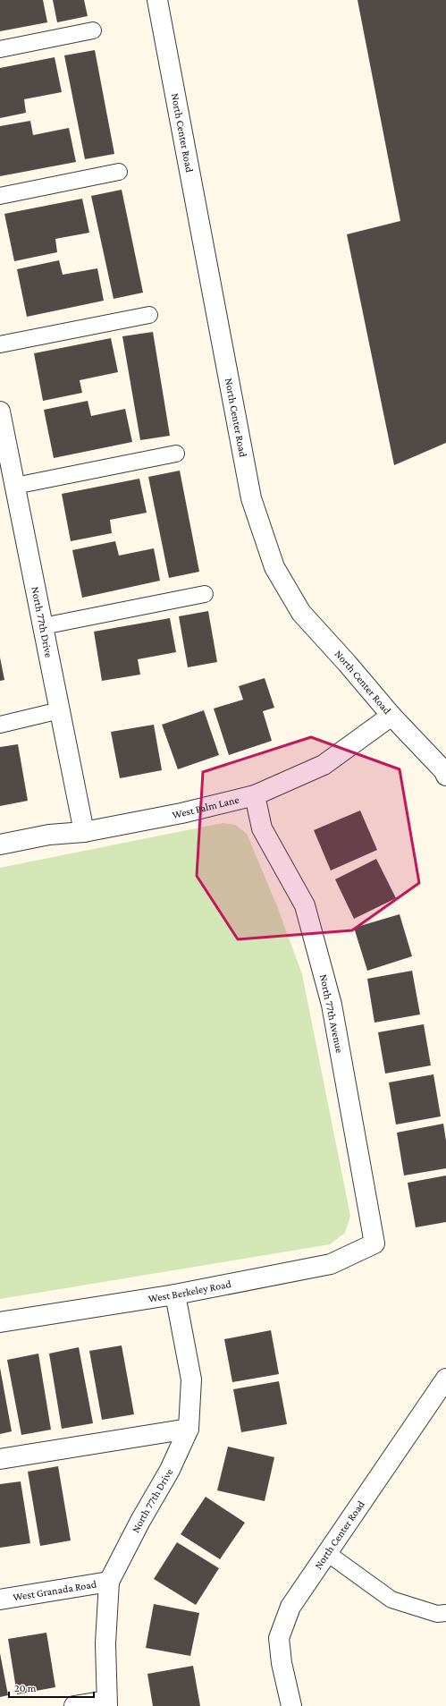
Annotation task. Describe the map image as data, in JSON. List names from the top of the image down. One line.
{"streets":{"street":["North Center Road","North 77th Drive","West Palm Lane","North 77th Avenue","West Berkeley Road","West Granada Road"]},"crossings":[["North Center Road","West Palm Lane"],["North 77th Drive","West Palm Lane"],["North 77th Drive","West Berkeley Road"],["North 77th Drive","West Granada Road"],["West Palm Lane","North 77th Avenue"],["North 77th Avenue","West Berkeley Road"]],"scale_bar":"20 m"}
